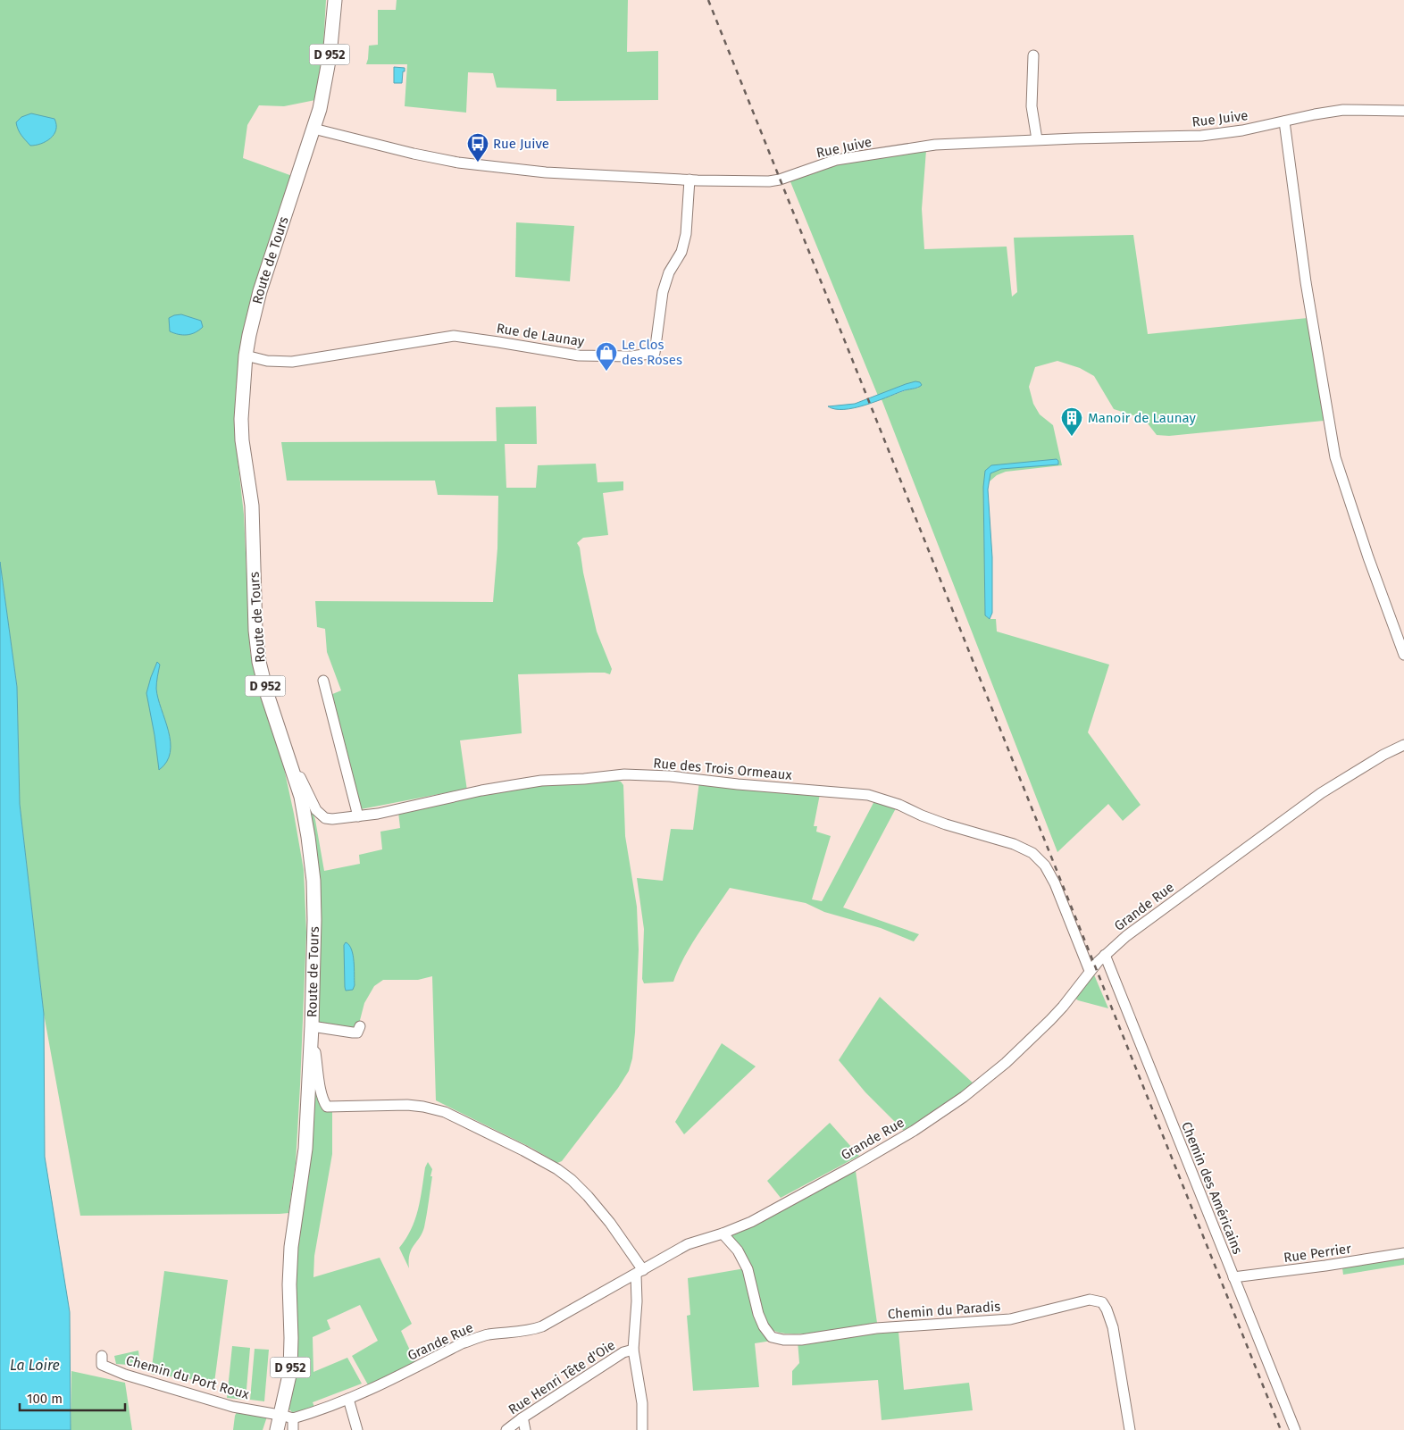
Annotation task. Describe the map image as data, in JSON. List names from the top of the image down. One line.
{"streets":{"main road":["D 952","Route de Tours"],"street":["Rue Juive","Rue de Launay","Rue des Trois Ormeaux","Grande Rue","Chemin des Américains","Rue Perrier","Chemin du Paradis","Chemin du Port Roux","Rue Henri Tête d'Oie"]},"crossings":[["Rue Juive","Route de Tours"],["Rue Juive","Rue de Launay"],["Route de Tours","Rue de Launay"],["Route de Tours","Rue des Trois Ormeaux"],["Route de Tours","Grande Rue"],["Route de Tours","Chemin du Port Roux"],["Rue des Trois Ormeaux","Grande Rue"],["Grande Rue","Chemin des Américains"],["Grande Rue","Chemin du Paradis"],["Grande Rue","Chemin du Port Roux"],["Chemin des Américains","Rue Perrier"]],"water":["La Loire"],"places":{"bus stop":["Rue Juive"],"shop":["Le Clos des Roses"],"building":["Manoir de Launay"]},"scale_bar":"100 m"}
